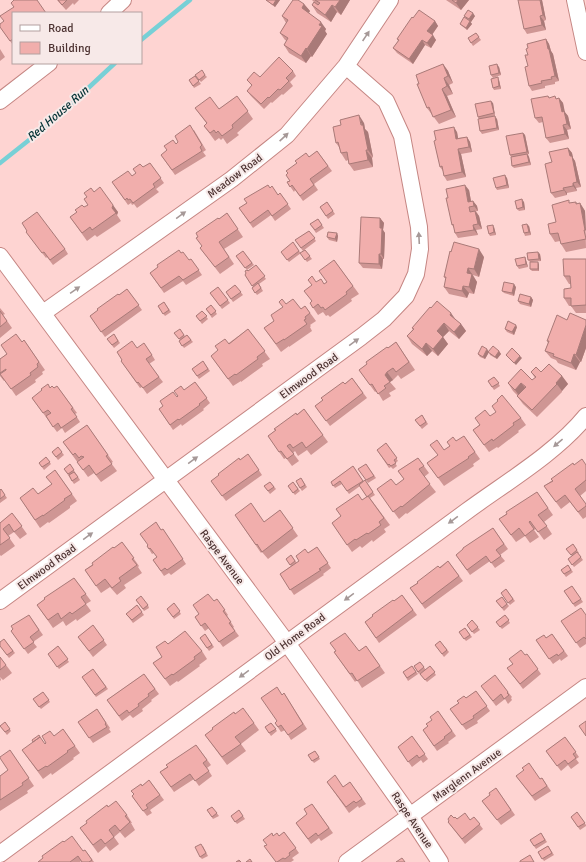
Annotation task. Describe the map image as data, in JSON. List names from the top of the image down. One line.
{"streets":{"street":["Meadow Road","Elmwood Road","Raspe Avenue","Old Home Road","Marglenn Avenue"]},"crossings":[["Meadow Road","Elmwood Road"],["Meadow Road","Raspe Avenue"],["Elmwood Road","Raspe Avenue"],["Raspe Avenue","Old Home Road"],["Raspe Avenue","Marglenn Avenue"]],"one_way":["Meadow Road","Elmwood Road","Old Home Road"],"water":["Red House Run"],"legend":["Road","Building"]}
